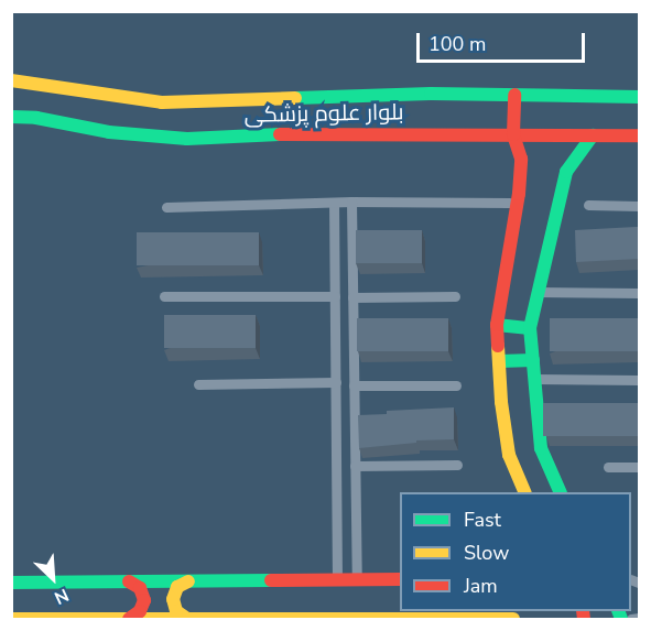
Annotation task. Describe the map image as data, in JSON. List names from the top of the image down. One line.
{"streets":{"street":["بلوار علوم پزشکی"]},"legend":["Fast","Slow","Jam"],"scale_bar":"100 m","north":"bottom right"}
